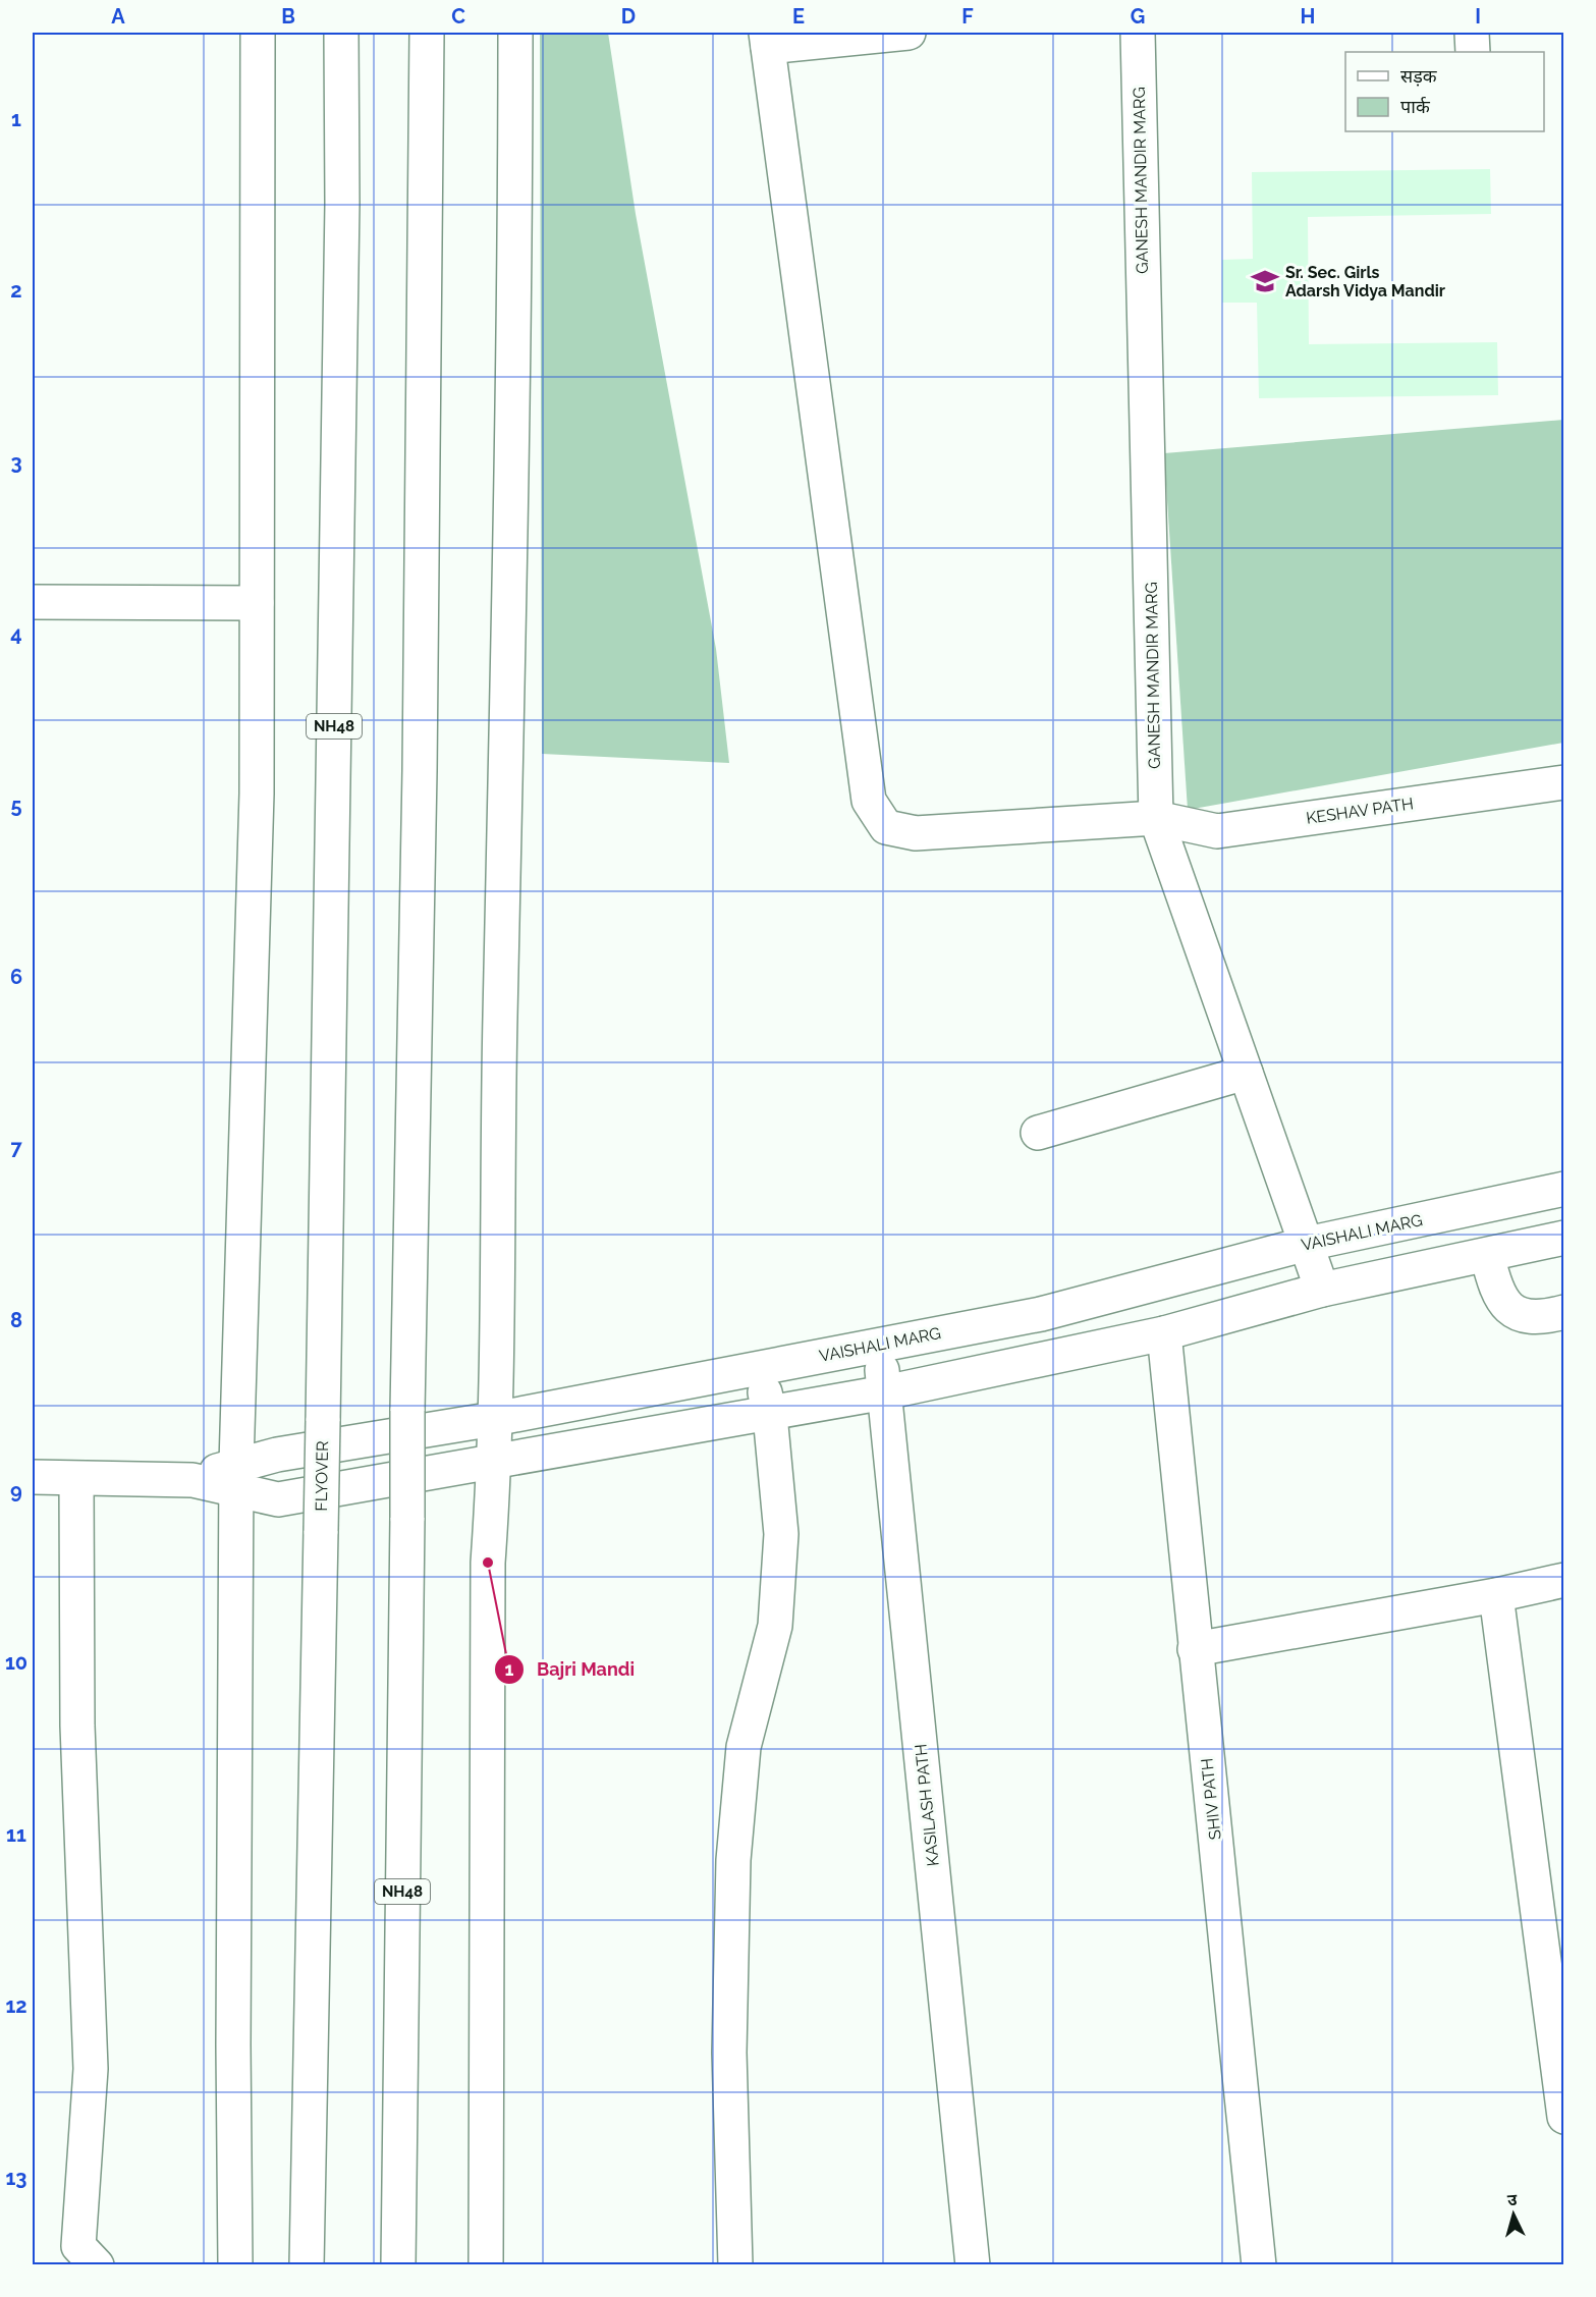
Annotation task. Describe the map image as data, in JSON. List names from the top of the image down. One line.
{"streets":{"main road":["GANESH MANDIR MARG","NH48","KESHAV PATH","VAISHALI MARG","FLYOVER","SHIV PATH","KASILASH PATH"]},"crossings":[["GANESH MANDIR MARG","KESHAV PATH"],["GANESH MANDIR MARG","VAISHALI MARG"],["VAISHALI MARG","KASILASH PATH"]],"places":{"school or university":["Sr. Sec. Girls Adarsh Vidya Mandir"],"other":["Bajri Mandi"]},"legend":["सड़क","पार्क"],"north":"top","grid":{"columns":["A","B","C","D","E","F","G","H","I"],"rows":["1","2","3","4","5","6","7","8","9","10","11","12","13"]}}
